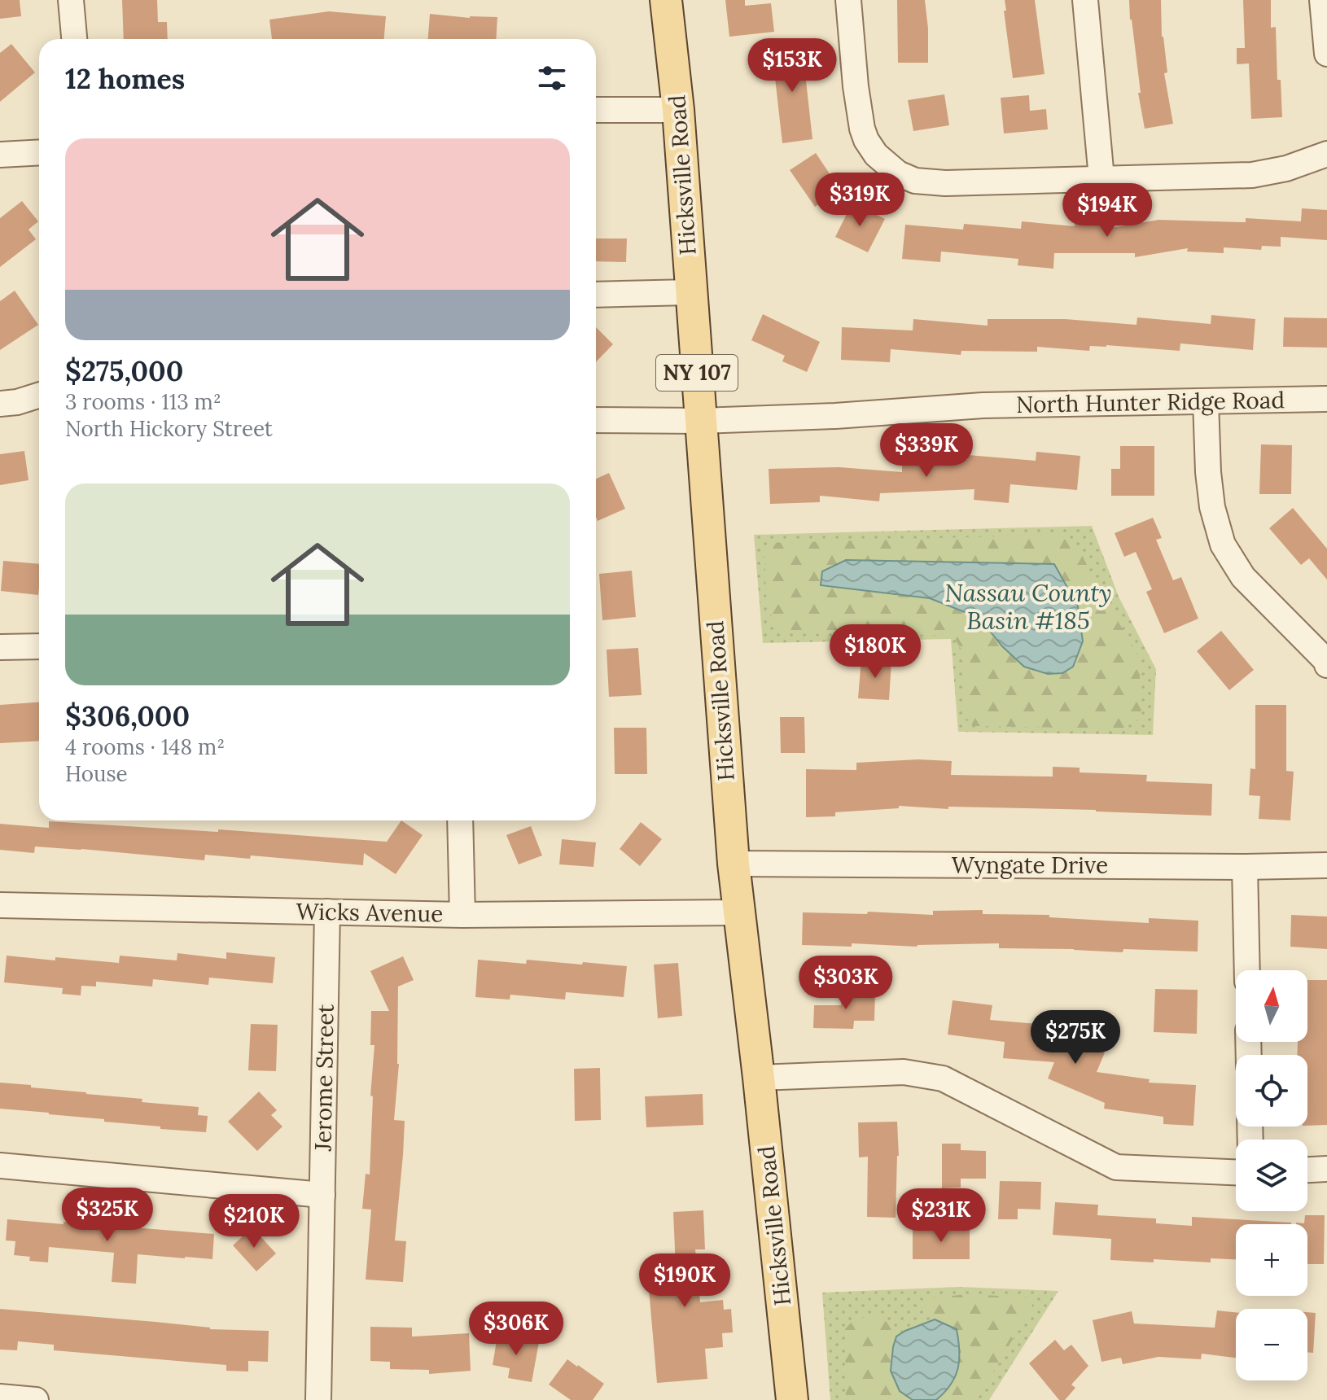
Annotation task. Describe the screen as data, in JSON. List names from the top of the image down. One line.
{"streets":{"main road":["Hicksville Road","NY 107"],"street":["North Hunter Ridge Road","Wyngate Drive","Wicks Avenue","Jerome Street"]},"crossings":[["Hicksville Road","North Hunter Ridge Road"],["Hicksville Road","Wyngate Drive"],["Hicksville Road","Wicks Avenue"],["Wicks Avenue","Jerome Street"]],"water":["Nassau County Basin #185"],"north":"top","page":{"price":["$153K","$319K","$194K","$339K","$180K","$303K","$275K","$325K","$231K","$210K","$190K","$306K"],"heading":"12 homes","list":[{"name":"$275,000","note":"3 rooms · 113 m² · North Hickory Street"},{"name":"$306,000","note":"4 rooms · 148 m² · House"}],"map_buttons":["+","−"]}}
